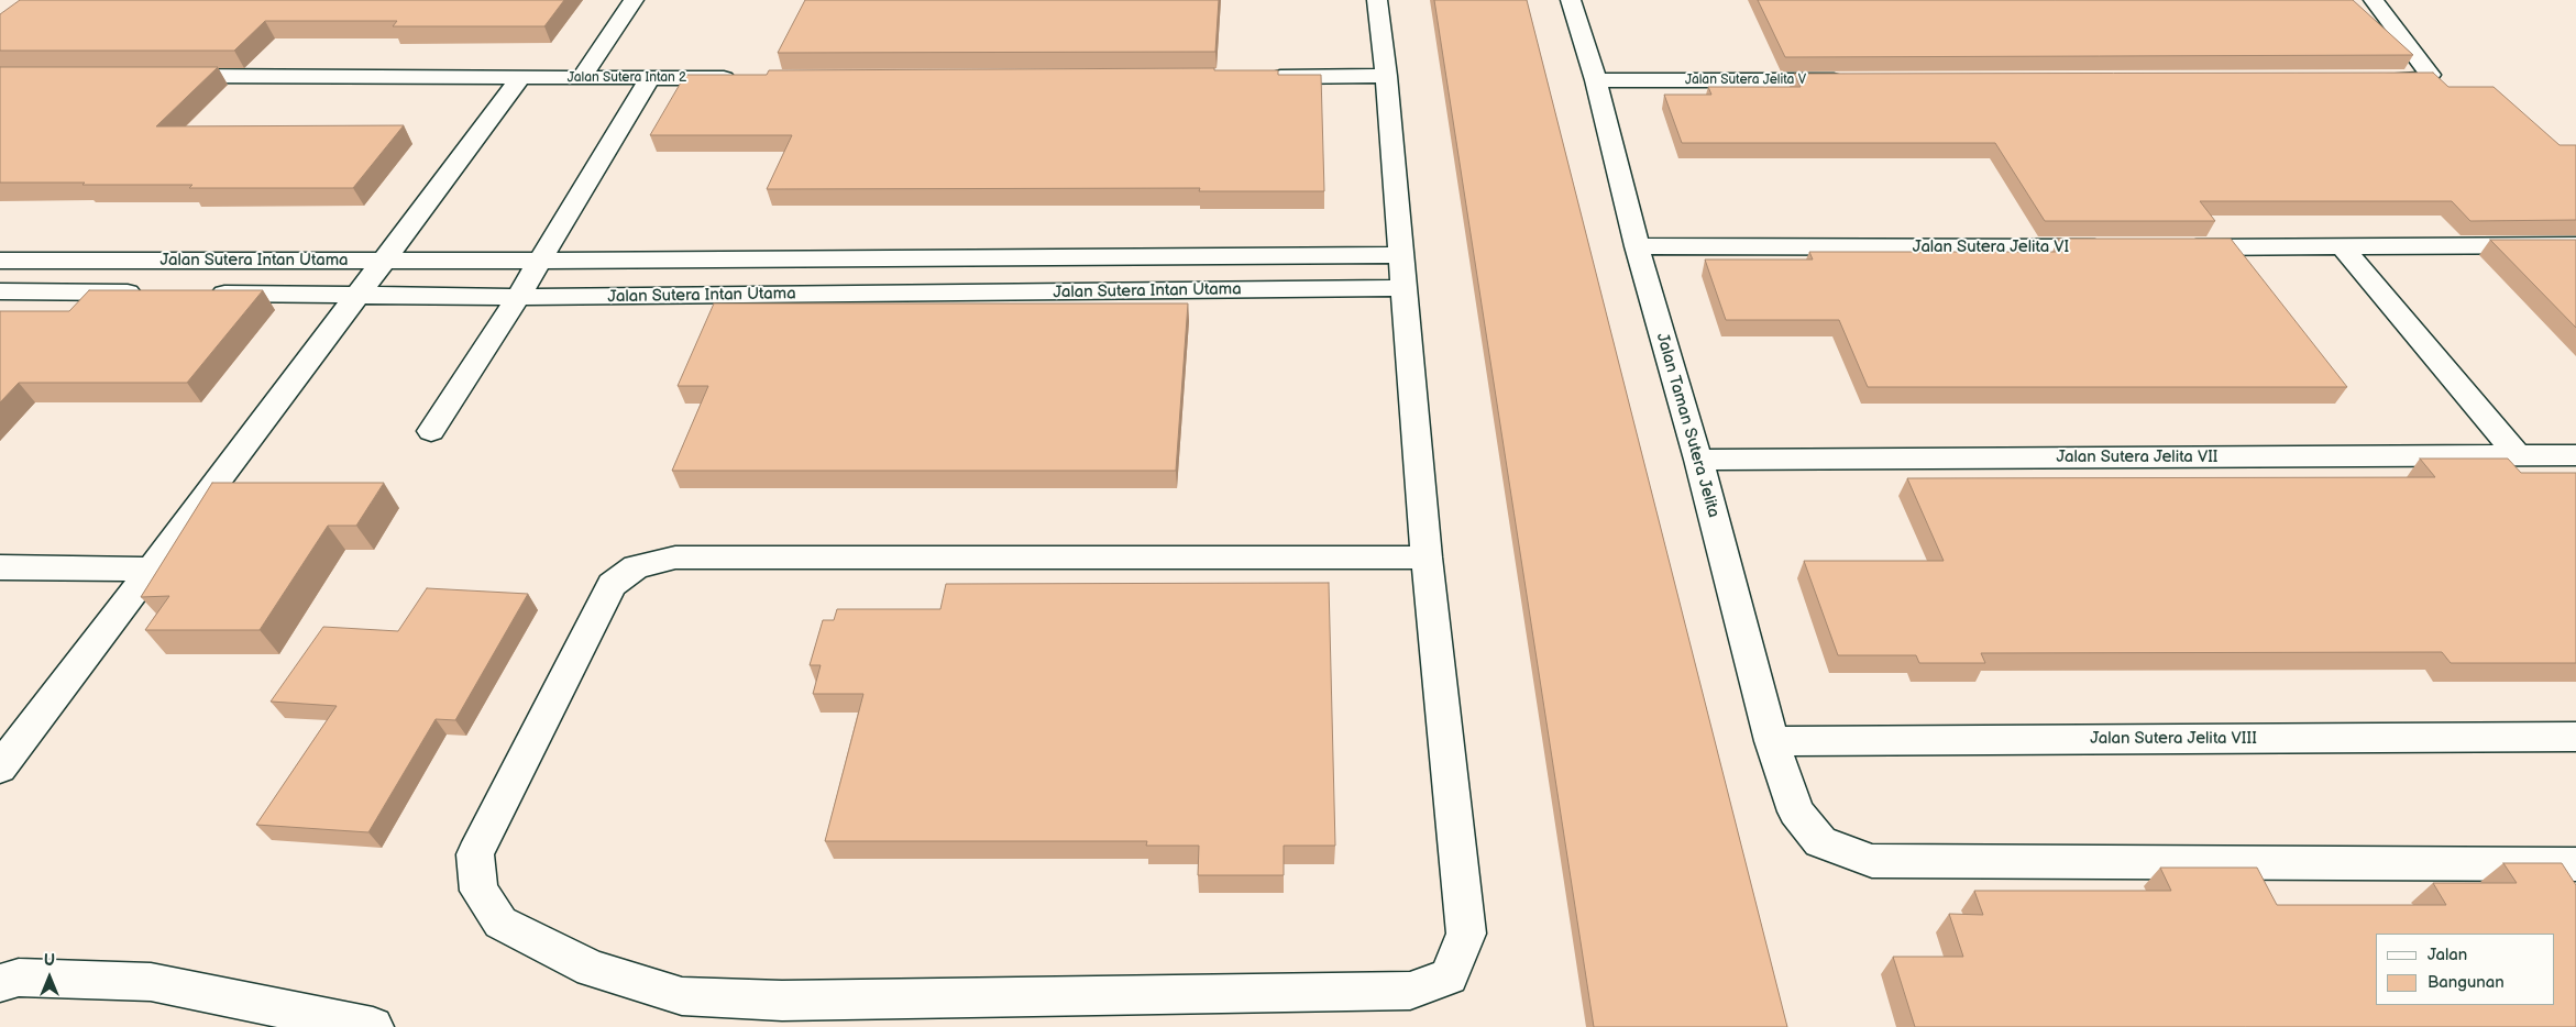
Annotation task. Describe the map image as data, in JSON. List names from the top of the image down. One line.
{"streets":{"street":["Jalan Sutera Intan 2","Jalan Sutera Jelita V","Jalan Sutera Jelita VI","Jalan Sutera Intan Utama","Jalan Taman Sutera Jelita","Jalan Sutera Jelita VII","Jalan Sutera Jelita VIII"]},"crossings":[["Jalan Sutera Jelita V","Jalan Taman Sutera Jelita"],["Jalan Sutera Jelita VI","Jalan Taman Sutera Jelita"],["Jalan Taman Sutera Jelita","Jalan Sutera Jelita VII"],["Jalan Taman Sutera Jelita","Jalan Sutera Jelita VIII"]],"legend":["Jalan","Bangunan"],"north":"top"}
